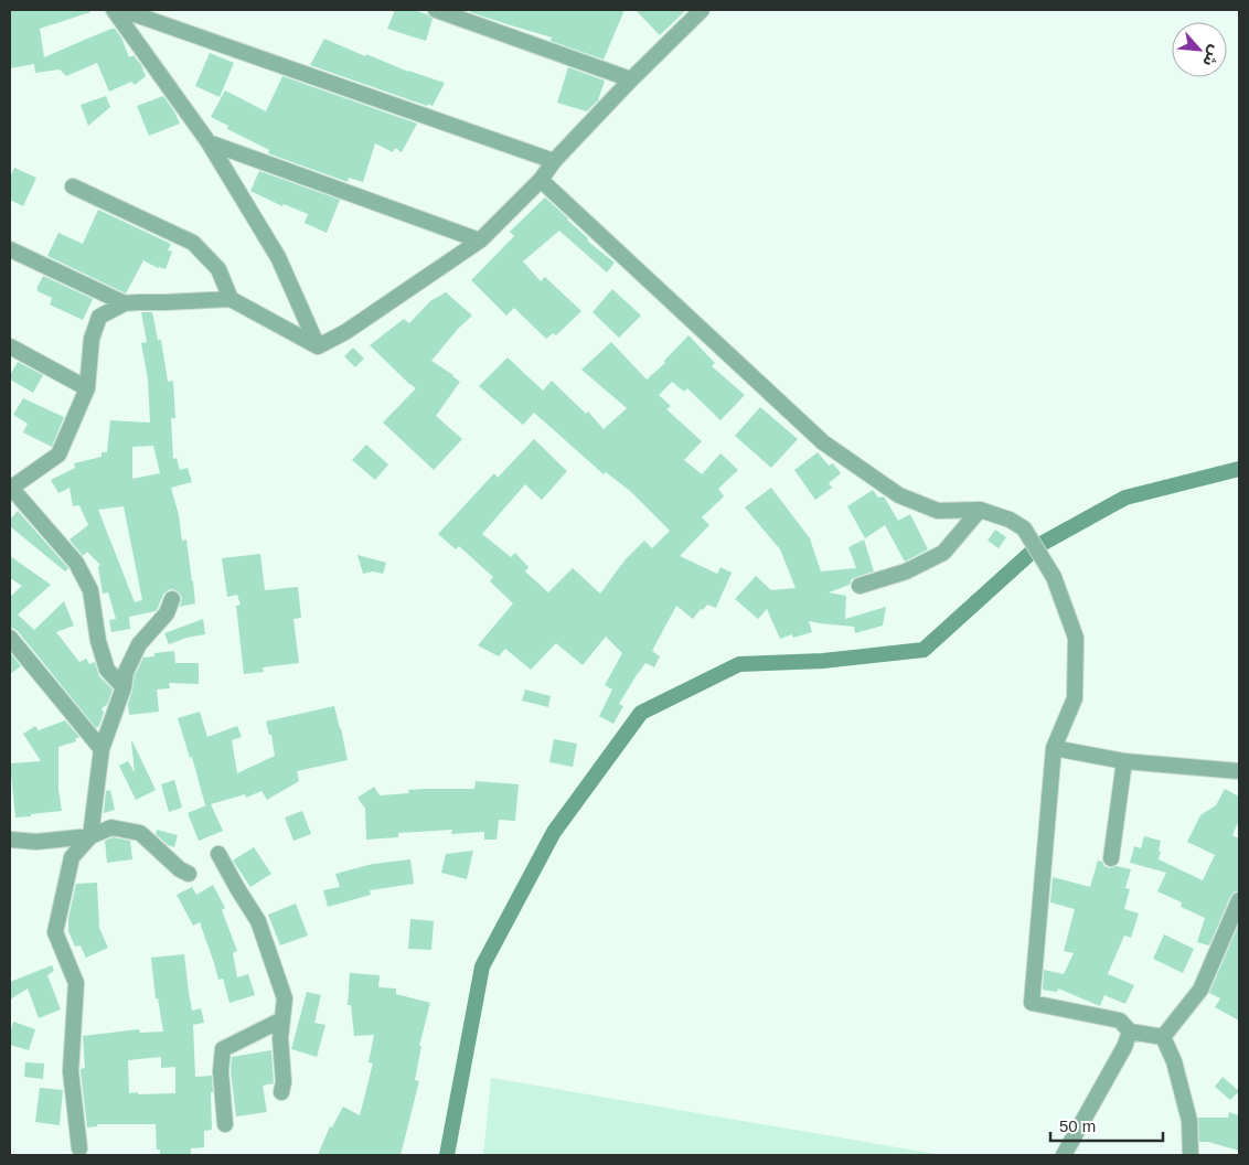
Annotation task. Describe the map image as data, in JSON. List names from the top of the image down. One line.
{"scale_bar":"50 m","north":"bottom right"}
